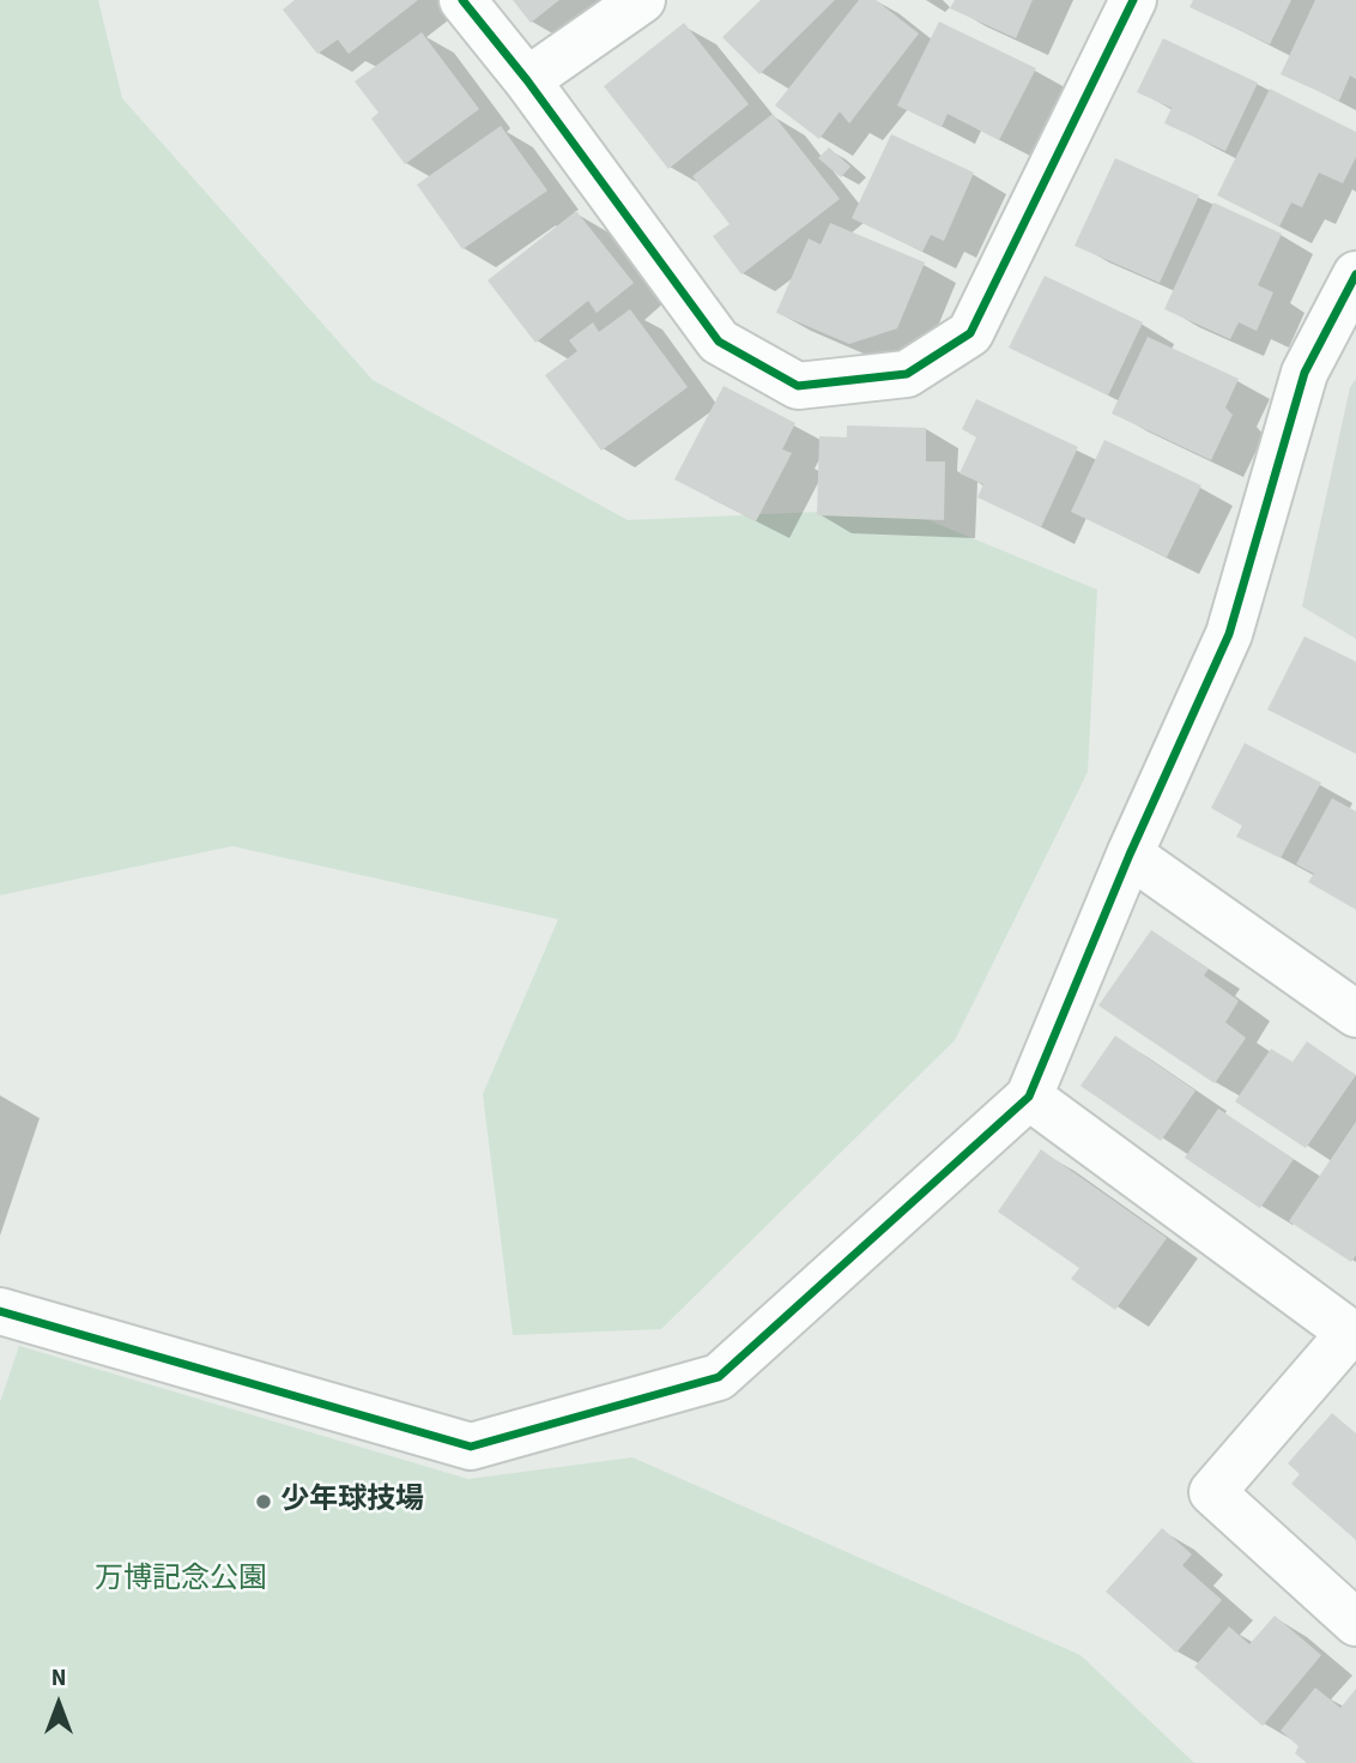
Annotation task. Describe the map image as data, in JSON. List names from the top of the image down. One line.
{"parks":["万博記念公園"],"places":["少年球技場"],"north":"top"}
